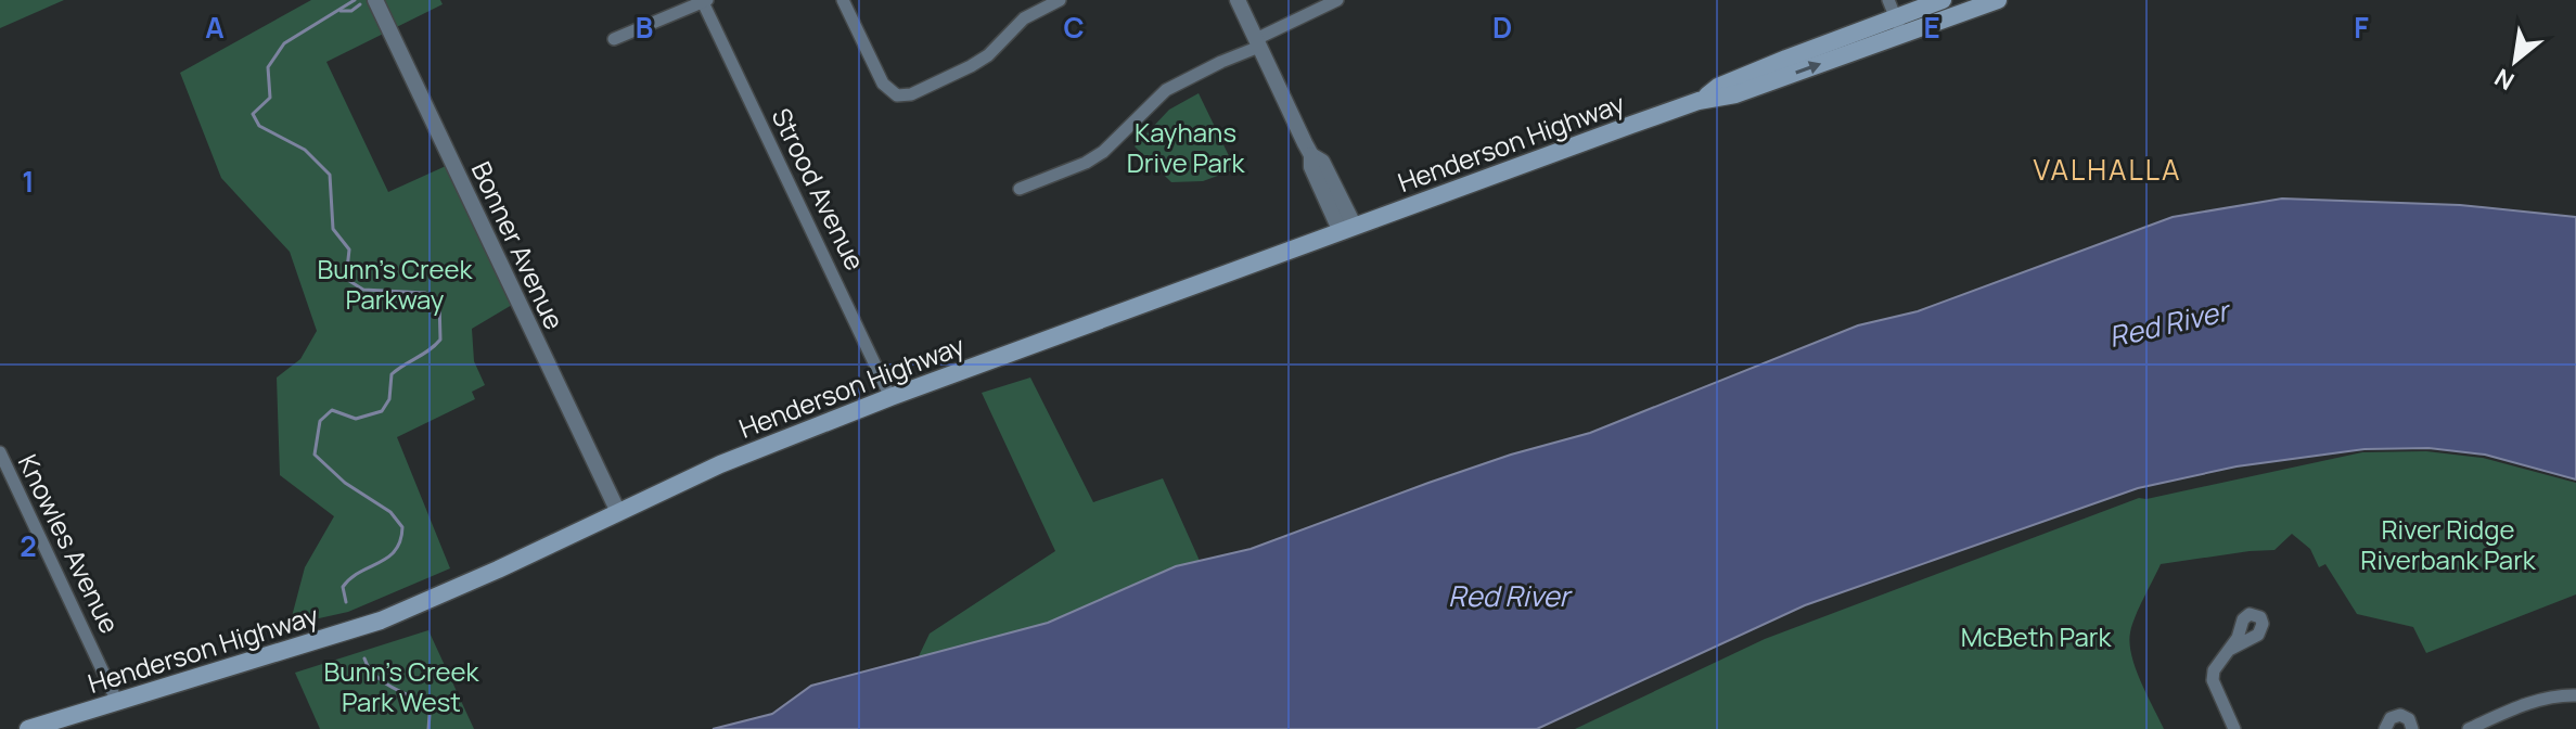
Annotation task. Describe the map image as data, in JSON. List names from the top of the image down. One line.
{"streets":{"main road":["Henderson Highway"],"street":["Strood Avenue","Bonner Avenue","Knowles Avenue"]},"crossings":[["Henderson Highway","Strood Avenue"],["Henderson Highway","Bonner Avenue"],["Henderson Highway","Knowles Avenue"]],"districts":["VALHALLA"],"water":["Red River"],"parks":["Kayhans Drive Park","Bunn's Creek Parkway","River Ridge Riverbank Park","McBeth Park","Bunn's Creek Park West"],"north":"bottom left","grid":{"columns":["A","B","C","D","E","F"],"rows":["1","2"]}}
